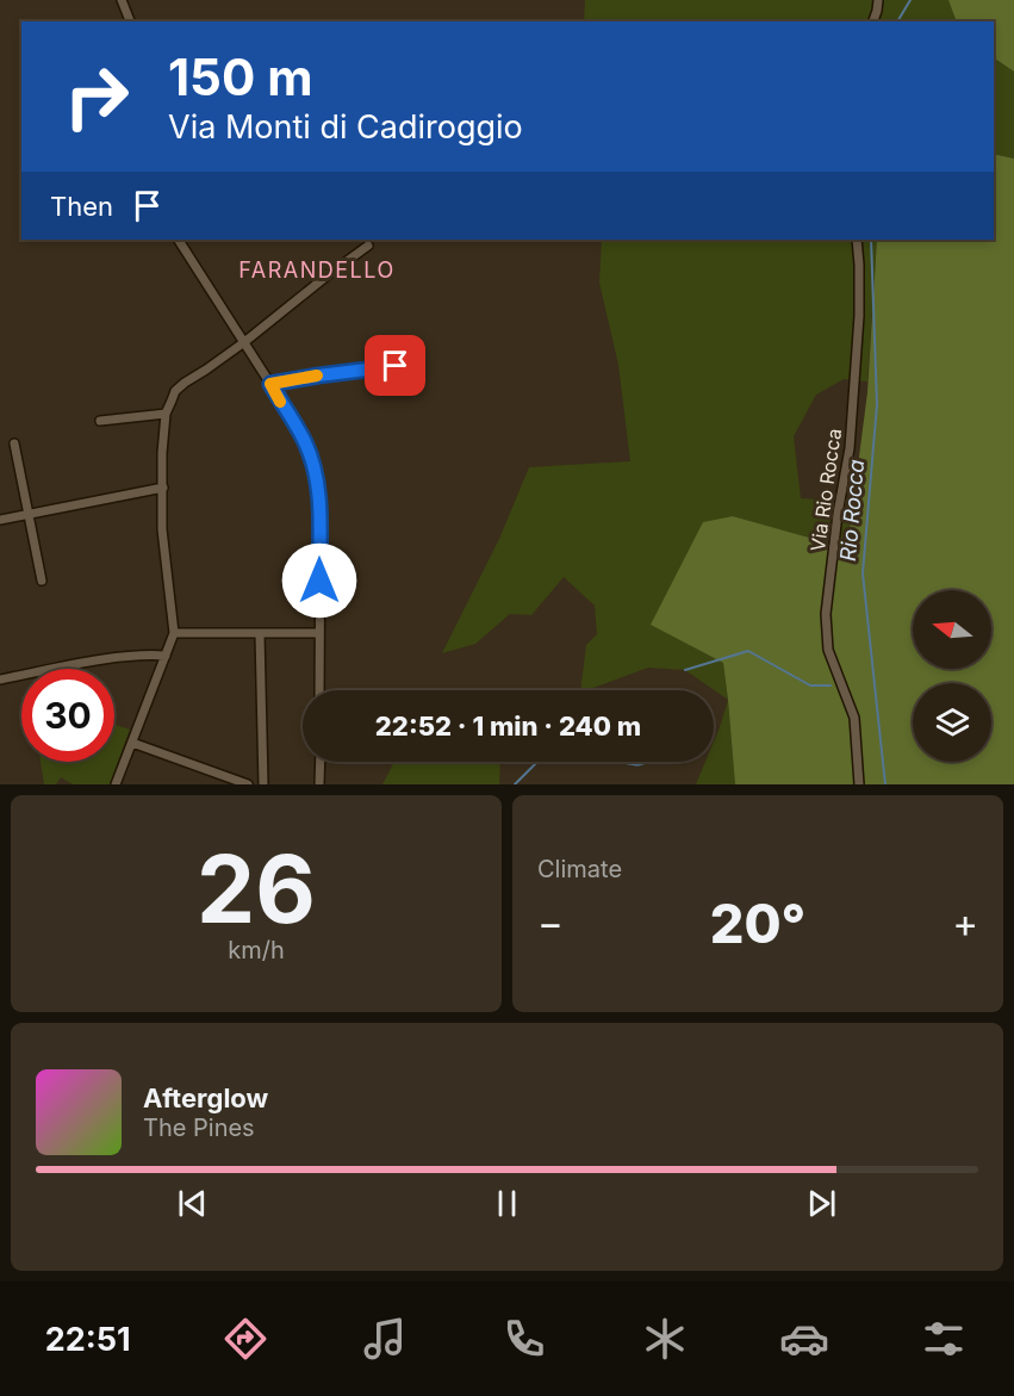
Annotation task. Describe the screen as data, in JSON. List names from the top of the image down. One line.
{"streets":{"street":["Via Rio Rocca"]},"districts":["FARANDELLO"],"water":["Rio Rocca"],"north":"left","page":{"turn":["150 m","Via Monti di Cadiroggio"],"then":"Then","limit":"30","trip":"22:52 · 1 min · 240 m","tile":[["26","km/h"],"Climate"],"heat":["−","20°","+"],"song":["Afterglow","The Pines"],"tabs":"22:51"}}
